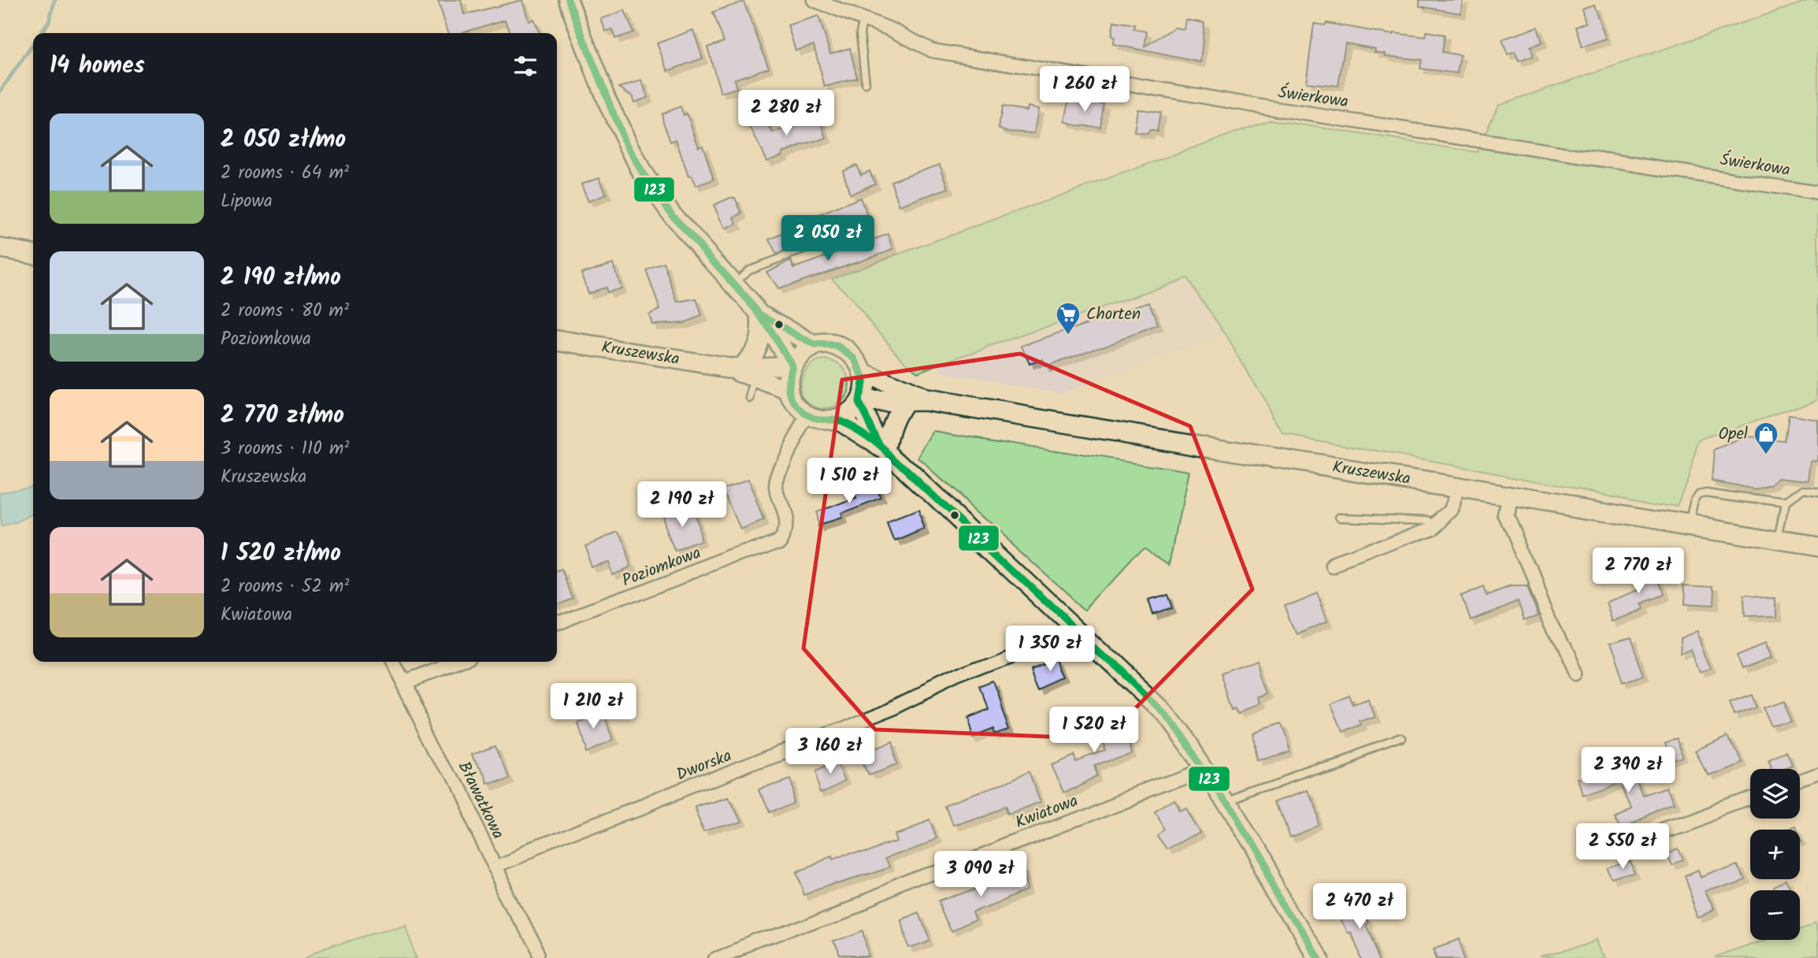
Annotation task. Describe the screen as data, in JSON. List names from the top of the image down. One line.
{"streets":{"street":["Świerkowa","Kruszewska","Poziomkowa","Dworska","Bławatkowa","Kwiatowa"]},"crossings":[["Kruszewska","Poziomkowa"],["Dworska","Bławatkowa"]],"places":{"supermarket":["Chorten"],"shop":["Opel"]},"lines":["transit line 123"],"page":{"heading":"14 homes","price":["1 260 zł","2 280 zł","2 050 zł","1 510 zł","2 190 zł","2 770 zł","1 350 zł","1 210 zł","1 520 zł","3 160 zł","2 390 zł","2 550 zł","3 090 zł","2 470 zł"],"list":[{"name":"2 050 zł/mo","note":"2 rooms · 64 m² · Lipowa"},{"name":"2 190 zł/mo","note":"2 rooms · 80 m² · Poziomkowa"},{"name":"2 770 zł/mo","note":"3 rooms · 110 m² · Kruszewska"},{"name":"1 520 zł/mo","note":"2 rooms · 52 m² · Kwiatowa"}],"map_buttons":["+","−"]}}
